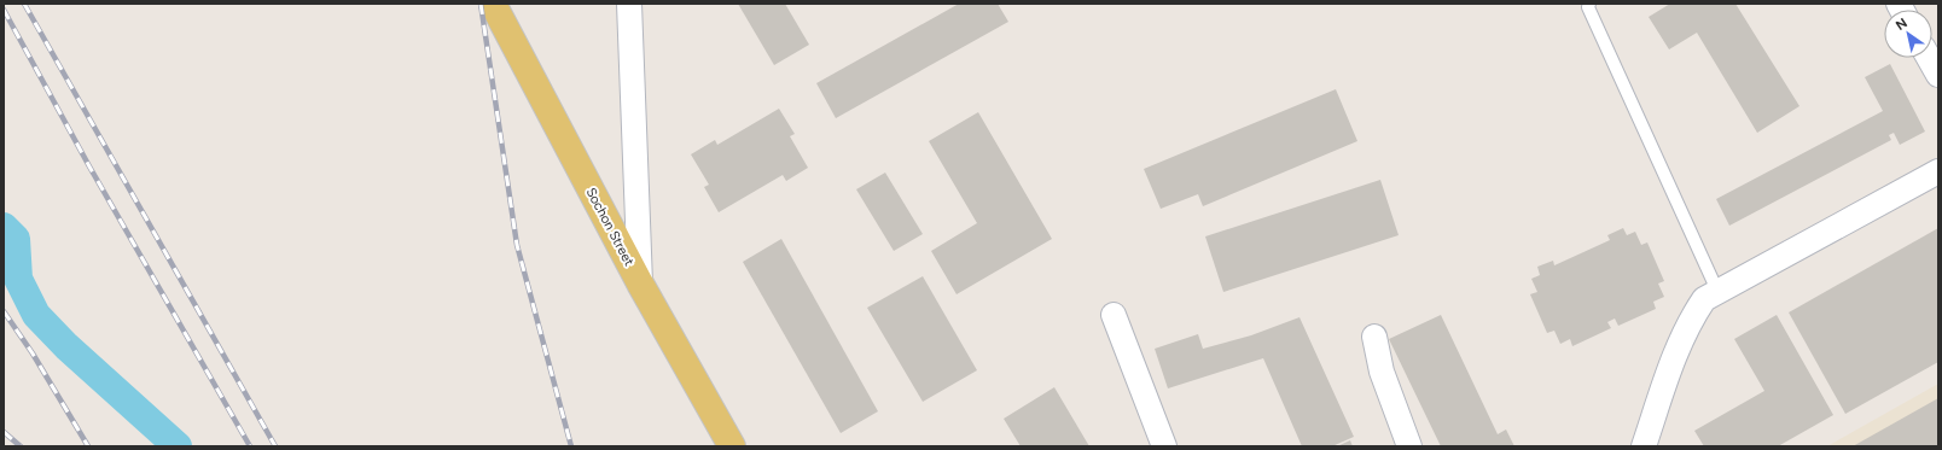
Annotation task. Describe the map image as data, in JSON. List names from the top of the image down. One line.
{"streets":{"main road":["Sochon Street"]},"north":"top left"}
